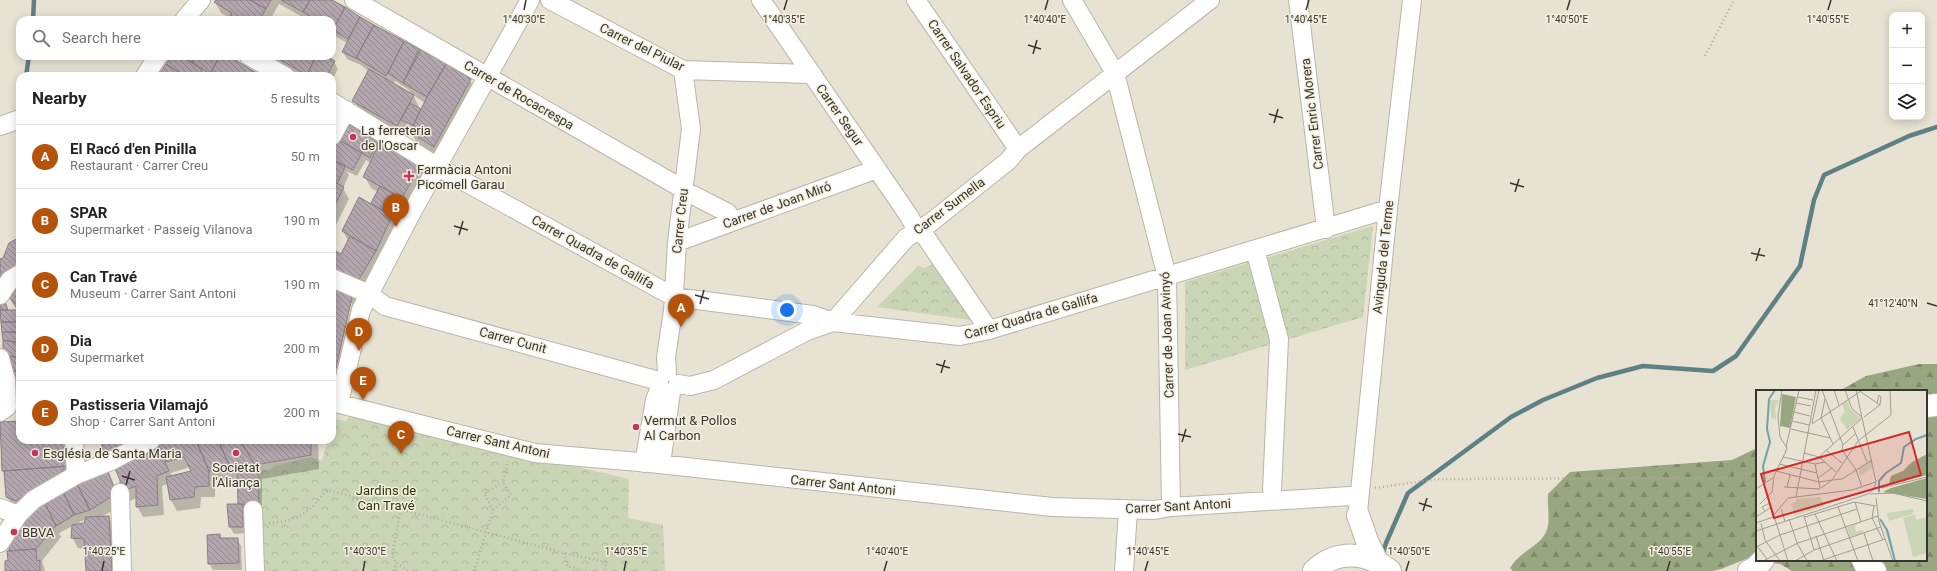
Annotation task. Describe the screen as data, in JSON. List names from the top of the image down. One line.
{"streets":{"street":["Carrer del Piular","Carrer Salvador Espriu","Carrer de Rocacrespa","Carrer Enric Morera","Carrer Segur","Carrer de Joan Miró","Carrer Sumella","Carrer Creu","Carrer Quadra de Gallifa","Avinguda del Terme","Carrer de Joan Avinyó","Carrer Cunit","Carrer Sant Antoni"]},"crossings":[["Carrer del Piular","Carrer Segur"],["Carrer del Piular","Carrer Creu"],["Carrer Salvador Espriu","Carrer Sumella"],["Carrer de Rocacrespa","Carrer Creu"],["Carrer Enric Morera","Carrer Quadra de Gallifa"],["Carrer Segur","Carrer de Joan Miró"],["Carrer Segur","Carrer Sumella"],["Carrer Segur","Carrer Quadra de Gallifa"],["Carrer de Joan Miró","Carrer Creu"],["Carrer Sumella","Carrer Creu"],["Carrer Sumella","Carrer Quadra de Gallifa"],["Carrer Sumella","Carrer de Joan Avinyó"],["Carrer Sumella","Carrer Cunit"],["Carrer Creu","Carrer Quadra de Gallifa"],["Carrer Creu","Carrer Cunit"],["Carrer Creu","Carrer Sant Antoni"],["Carrer Quadra de Gallifa","Avinguda del Terme"],["Carrer Quadra de Gallifa","Carrer de Joan Avinyó"],["Avinguda del Terme","Carrer Sant Antoni"],["Carrer de Joan Avinyó","Carrer Sant Antoni"]],"parks":["Jardins de Can Travé"],"places":{"other":["La ferreteria de l'Oscar","Vermut & Pollos Al Carbon","Església de Santa Maria","Societat l'Aliança","BBVA"],"health":["Farmàcia Antoni Picomell Garau"]},"page":{"map_buttons":["+","−"],"search":"Search here","heading":["Nearby","5 results"],"list":[{"mark":"A","name":"El Racó d'en Pinilla","note":"Restaurant · Carrer Creu","value":"50 m"},{"mark":"B","name":"SPAR","note":"Supermarket · Passeig Vilanova","value":"190 m"},{"mark":"C","name":"Can Travé","note":"Museum · Carrer Sant Antoni","value":"190 m"},{"mark":"D","name":"Dia","note":"Supermarket","value":"200 m"},{"mark":"E","name":"Pastisseria Vilamajó","note":"Shop · Carrer Sant Antoni","value":"200 m"}],"pins":["B","A","D","E","C"]},"coordinates":["1°40'30\"E","1°40'35\"E","1°40'40\"E","1°40'45\"E","1°40'50\"E","1°40'55\"E","41°12'40\"N","1°40'25\"E"]}
